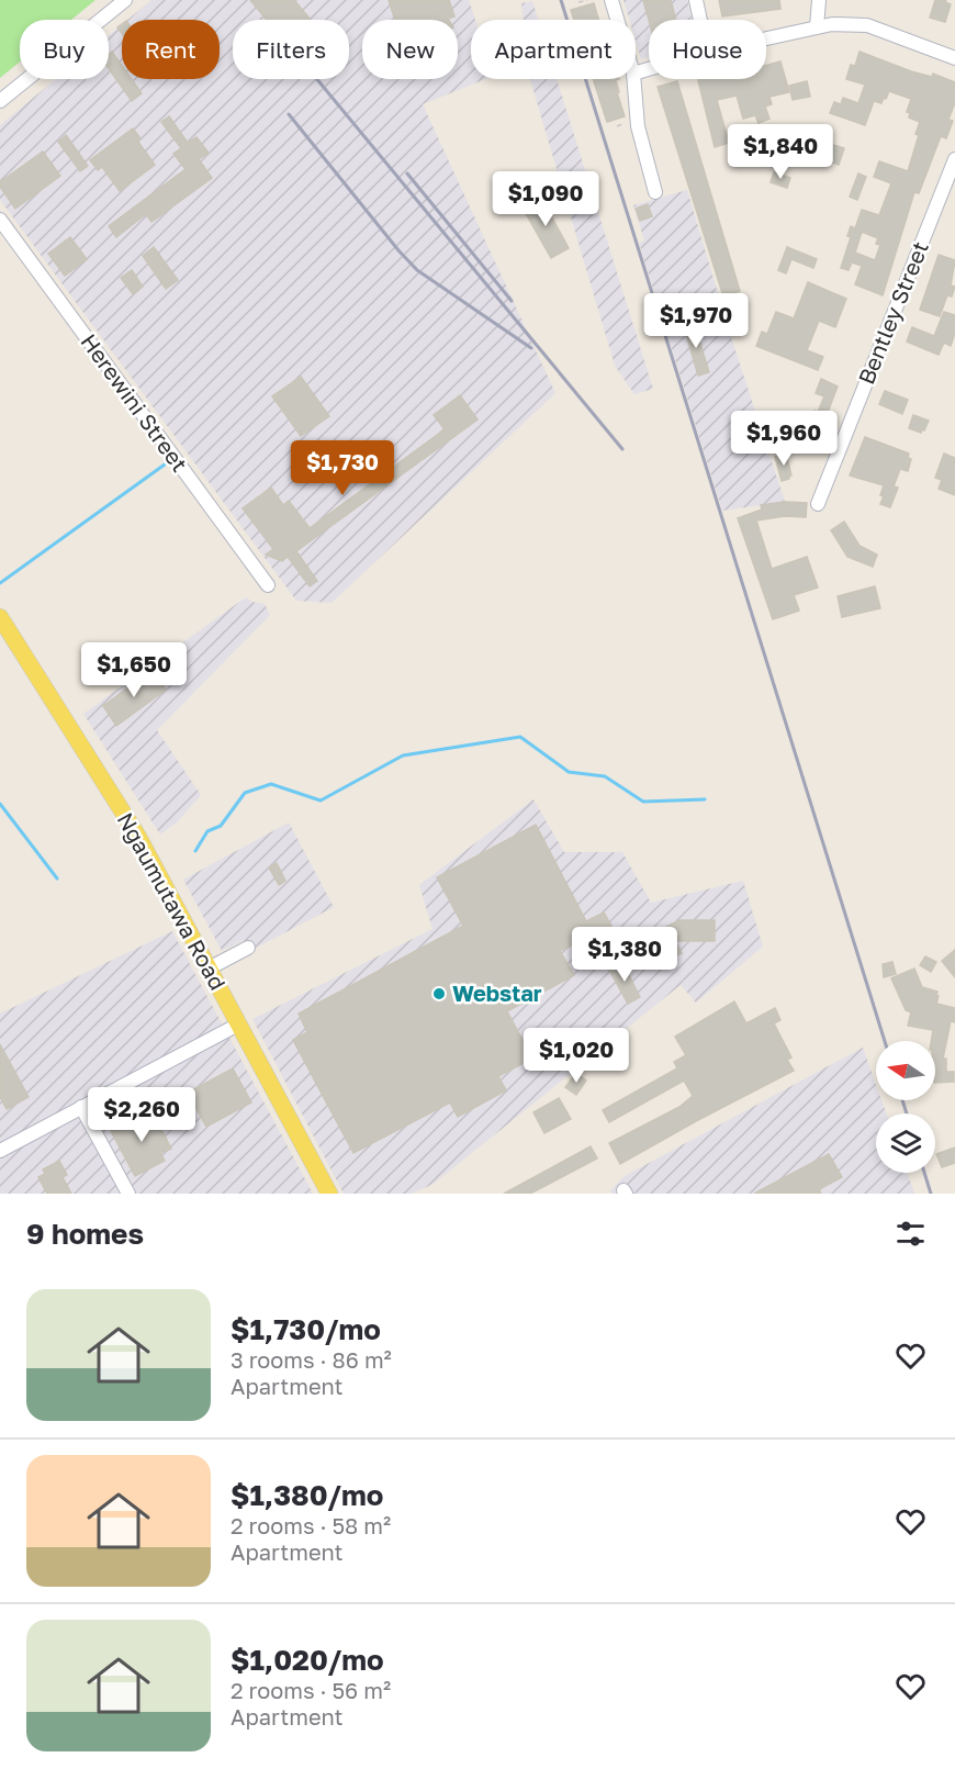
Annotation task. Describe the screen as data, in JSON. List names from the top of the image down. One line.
{"streets":{"main road":["Ngaumutawa Road"],"street":["Bentley Street","Herewini Street"]},"places":["Webstar"],"north":"left","page":{"chip":["Buy","Rent","Filters","New","Apartment","House"],"price":["$1,840","$1,090","$1,970","$1,960","$1,730","$1,650","$1,380","$1,020","$2,260"],"heading":"9 homes","list":[{"name":"$1,730/mo","note":"3 rooms · 86 m² · Apartment"},{"name":"$1,380/mo","note":"2 rooms · 58 m² · Apartment"},{"name":"$1,020/mo","note":"2 rooms · 56 m² · Apartment"}]}}
